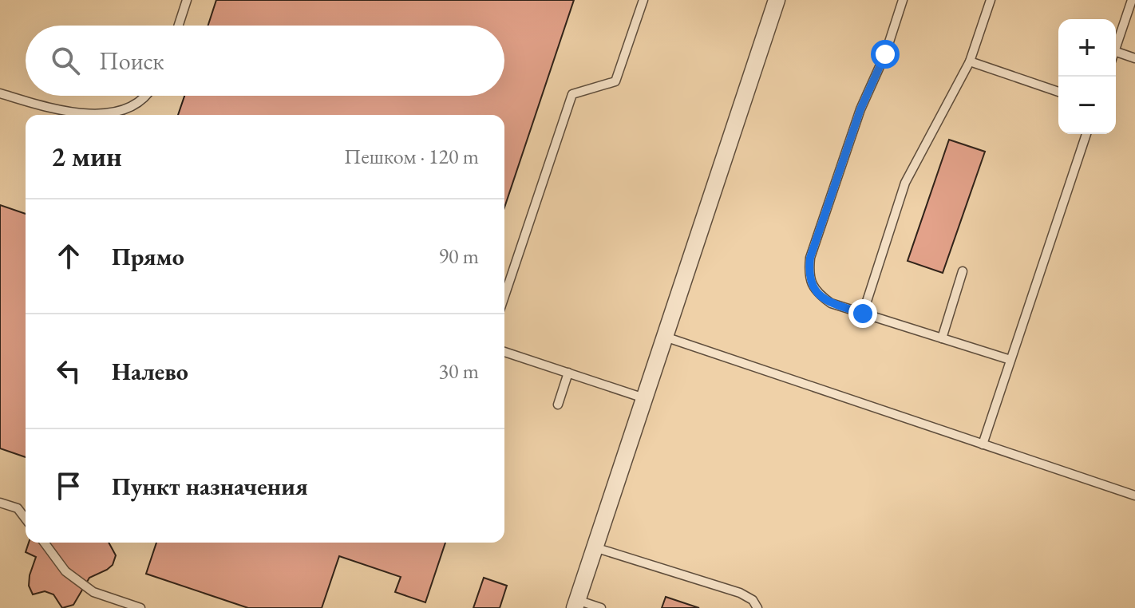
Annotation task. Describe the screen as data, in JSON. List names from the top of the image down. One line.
{"page":{"map_buttons":["+","−"],"search":"Поиск","heading":["2 мин","Пешком · 120 m"],"list":[["Прямо","90 m"],["Налево","30 m"],"Пункт назначения"]}}
